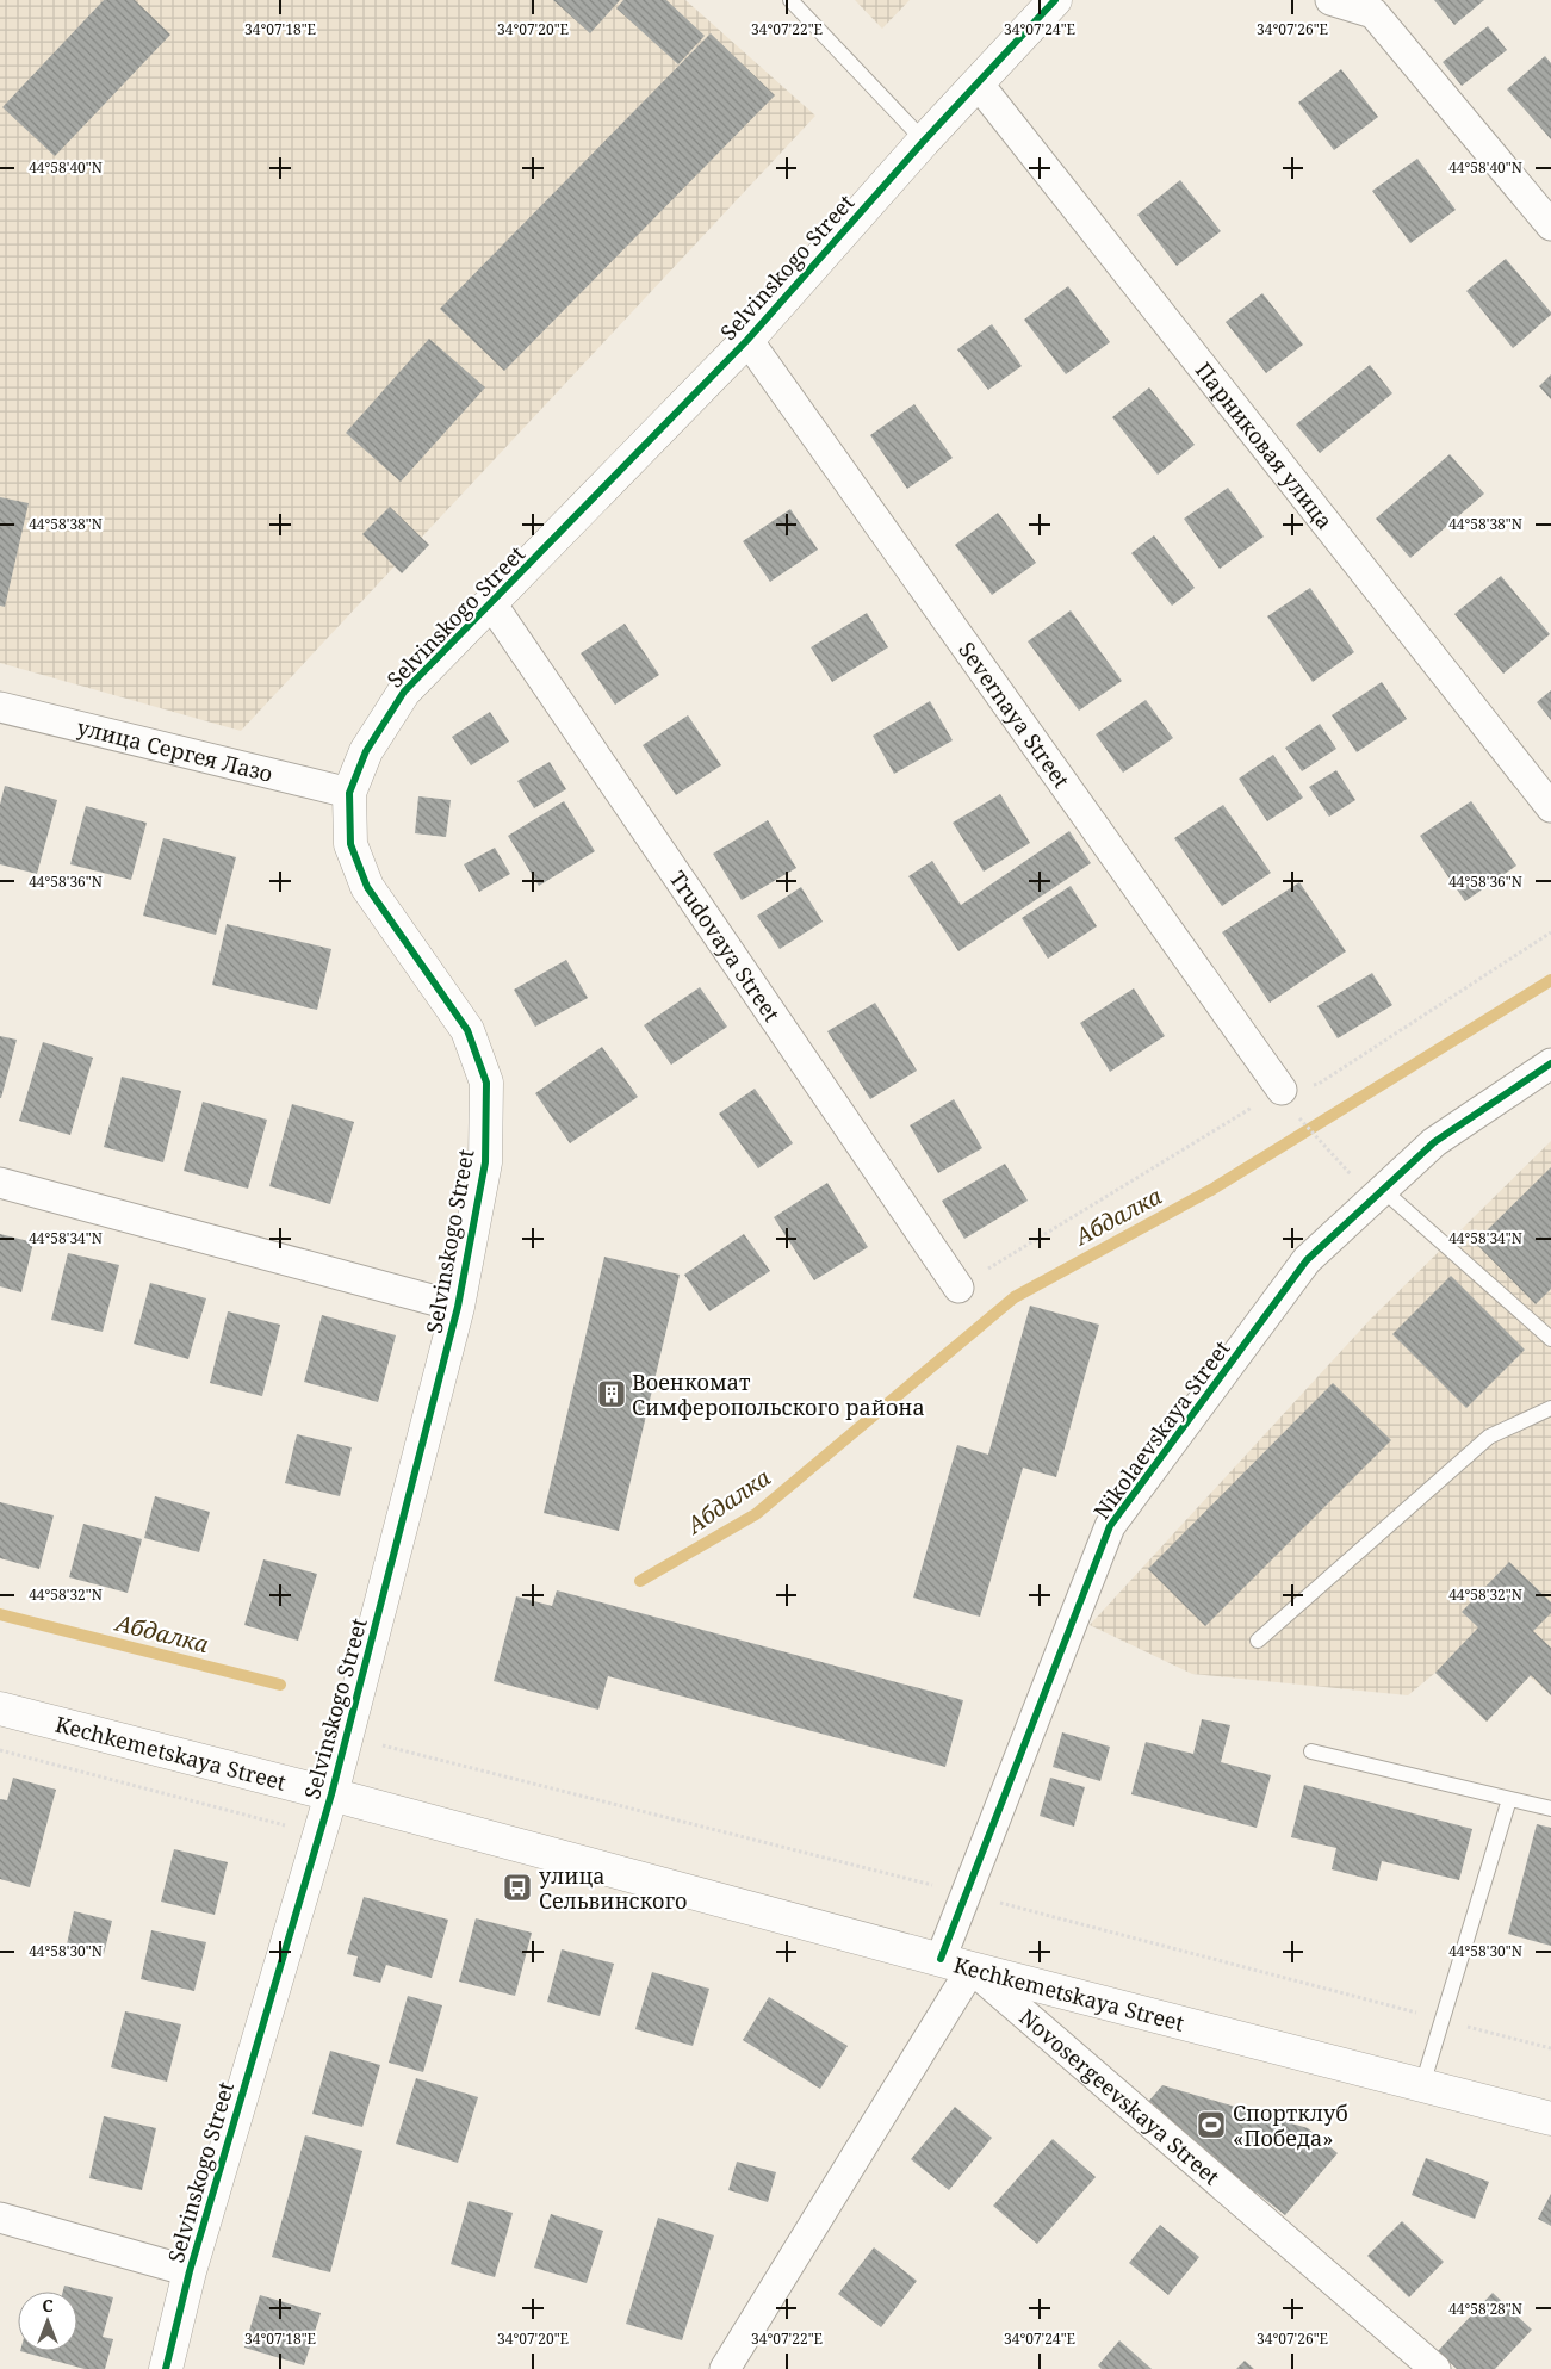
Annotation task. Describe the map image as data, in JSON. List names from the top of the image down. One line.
{"streets":{"street":["Selvinskogo Street","Парниковая улица","Severnaya Street","улица Сергея Лазо","Trudovaya Street","Nikolaevskaya Street","Kechkemetskaya Street","Novosergeevskaya Street"]},"crossings":[["Selvinskogo Street","Парниковая улица"],["Selvinskogo Street","Severnaya Street"],["Selvinskogo Street","улица Сергея Лазо"],["Selvinskogo Street","Trudovaya Street"],["Selvinskogo Street","Kechkemetskaya Street"],["Nikolaevskaya Street","Kechkemetskaya Street"],["Kechkemetskaya Street","Novosergeevskaya Street"]],"water":["Абдалка"],"places":{"building":["Военкомат Симферопольского района"],"bus stop":["улица Сельвинского"],"sports":["Спортклуб «Победа»"]},"north":"top","coordinates":["34°07'18\"E","34°07'20\"E","34°07'22\"E","34°07'24\"E","34°07'26\"E","44°58'40\"N","44°58'38\"N","44°58'36\"N","44°58'34\"N","44°58'32\"N","44°58'30\"N","44°58'28\"N"]}
